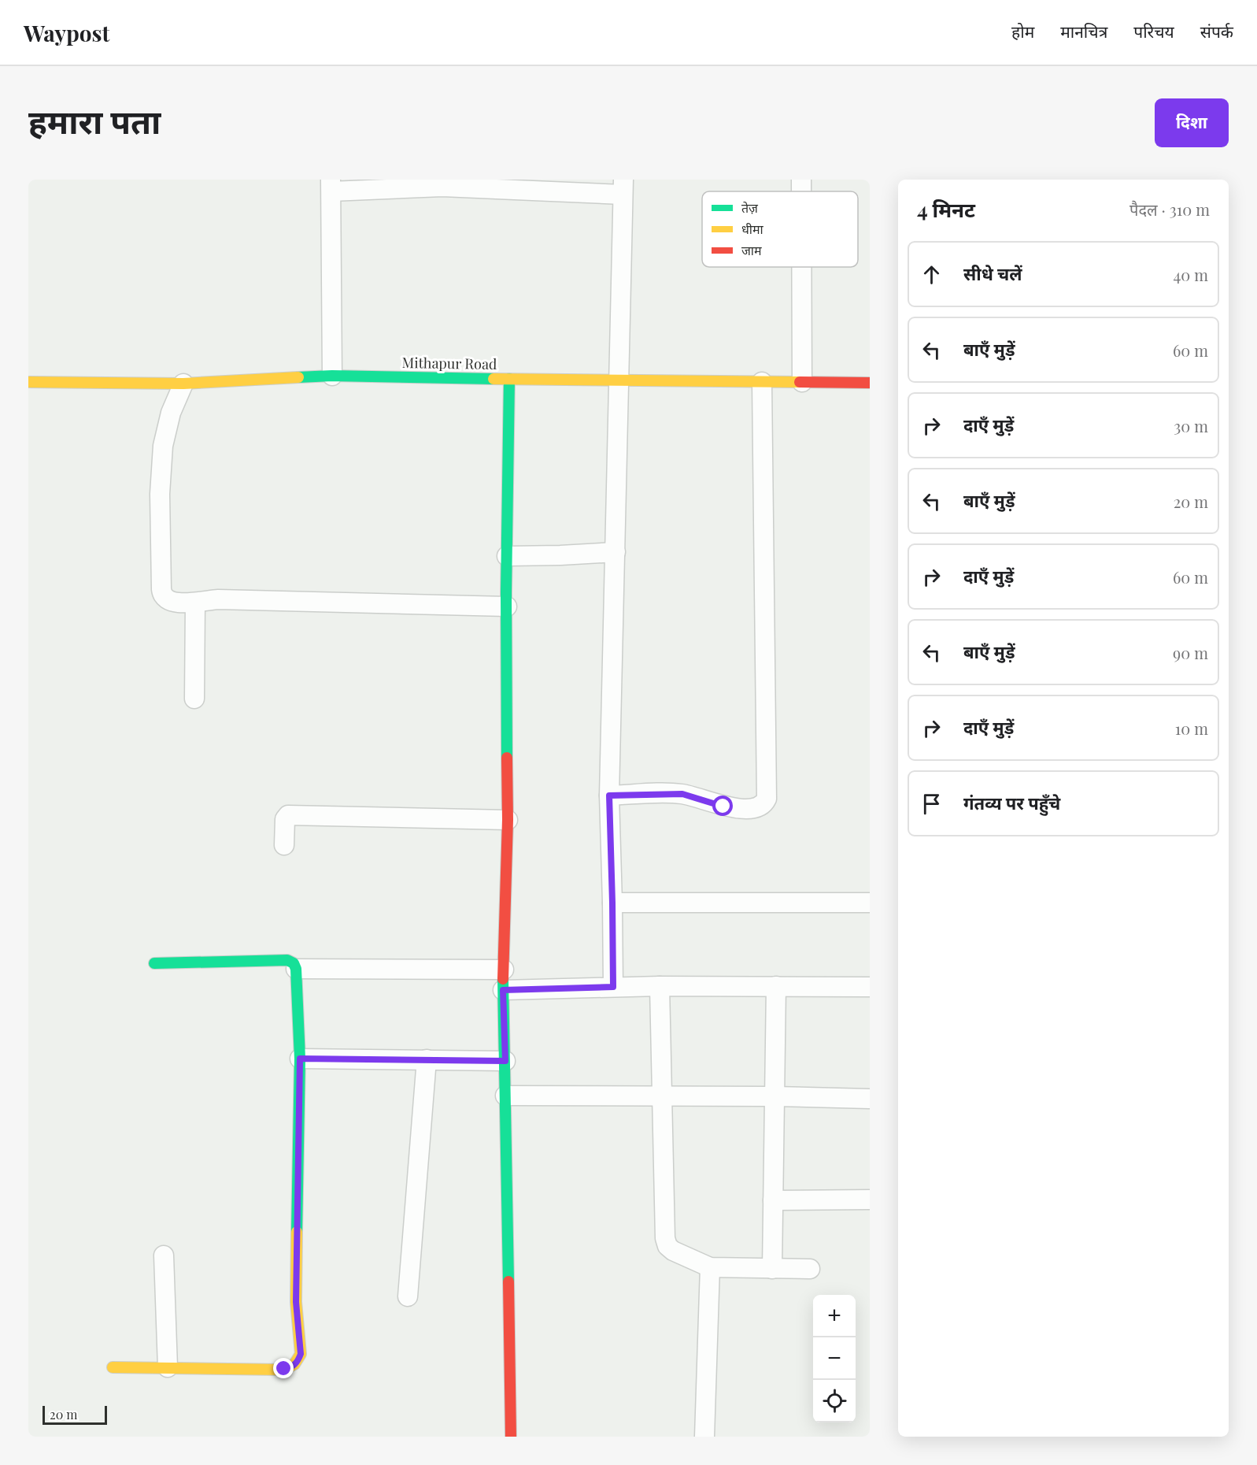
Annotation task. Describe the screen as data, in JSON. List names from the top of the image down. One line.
{"streets":{"street":["Mithapur Road"]},"legend":["तेज़","धीमा","जाम"],"scale_bar":"20 m","page":{"header":"Waypost","nav":["होम","मानचित्र","परिचय","संपर्क"],"title":"हमारा पता","buttons":"दिशा","heading":["4 मिनट","पैदल · 310 m"],"list":[["सीधे चलें","40 m"],["बाएँ मुड़ें","60 m"],["दाएँ मुड़ें","30 m"],["बाएँ मुड़ें","20 m"],["दाएँ मुड़ें","60 m"],["बाएँ मुड़ें","90 m"],["दाएँ मुड़ें","10 m"],"गंतव्य पर पहुँचे"],"map_buttons":["+","−"],"scale":"20 m"}}
